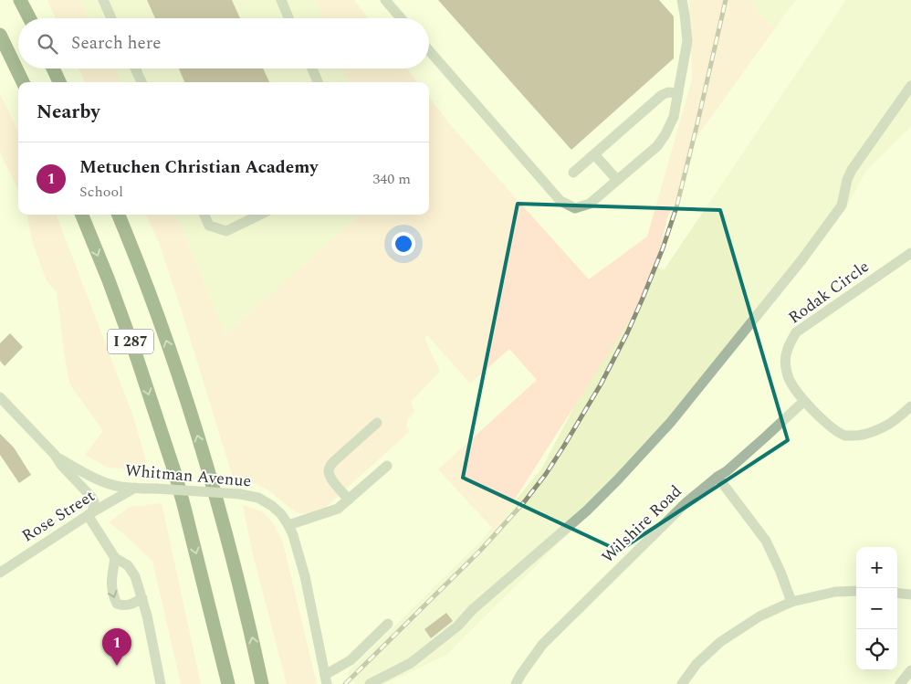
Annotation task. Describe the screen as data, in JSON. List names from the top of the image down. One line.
{"streets":{"highway":["I 287"],"street":["Rodak Circle","Whitman Avenue","Rose Street","Wilshire Road"]},"crossings":[["Rodak Circle","Wilshire Road"],["Whitman Avenue","Rose Street"]],"page":{"search":"Search here","heading":"Nearby","list":[{"mark":"1","name":"Metuchen Christian Academy","note":"School","value":"340 m"}],"map_buttons":["+","−"],"pins":"1"}}
